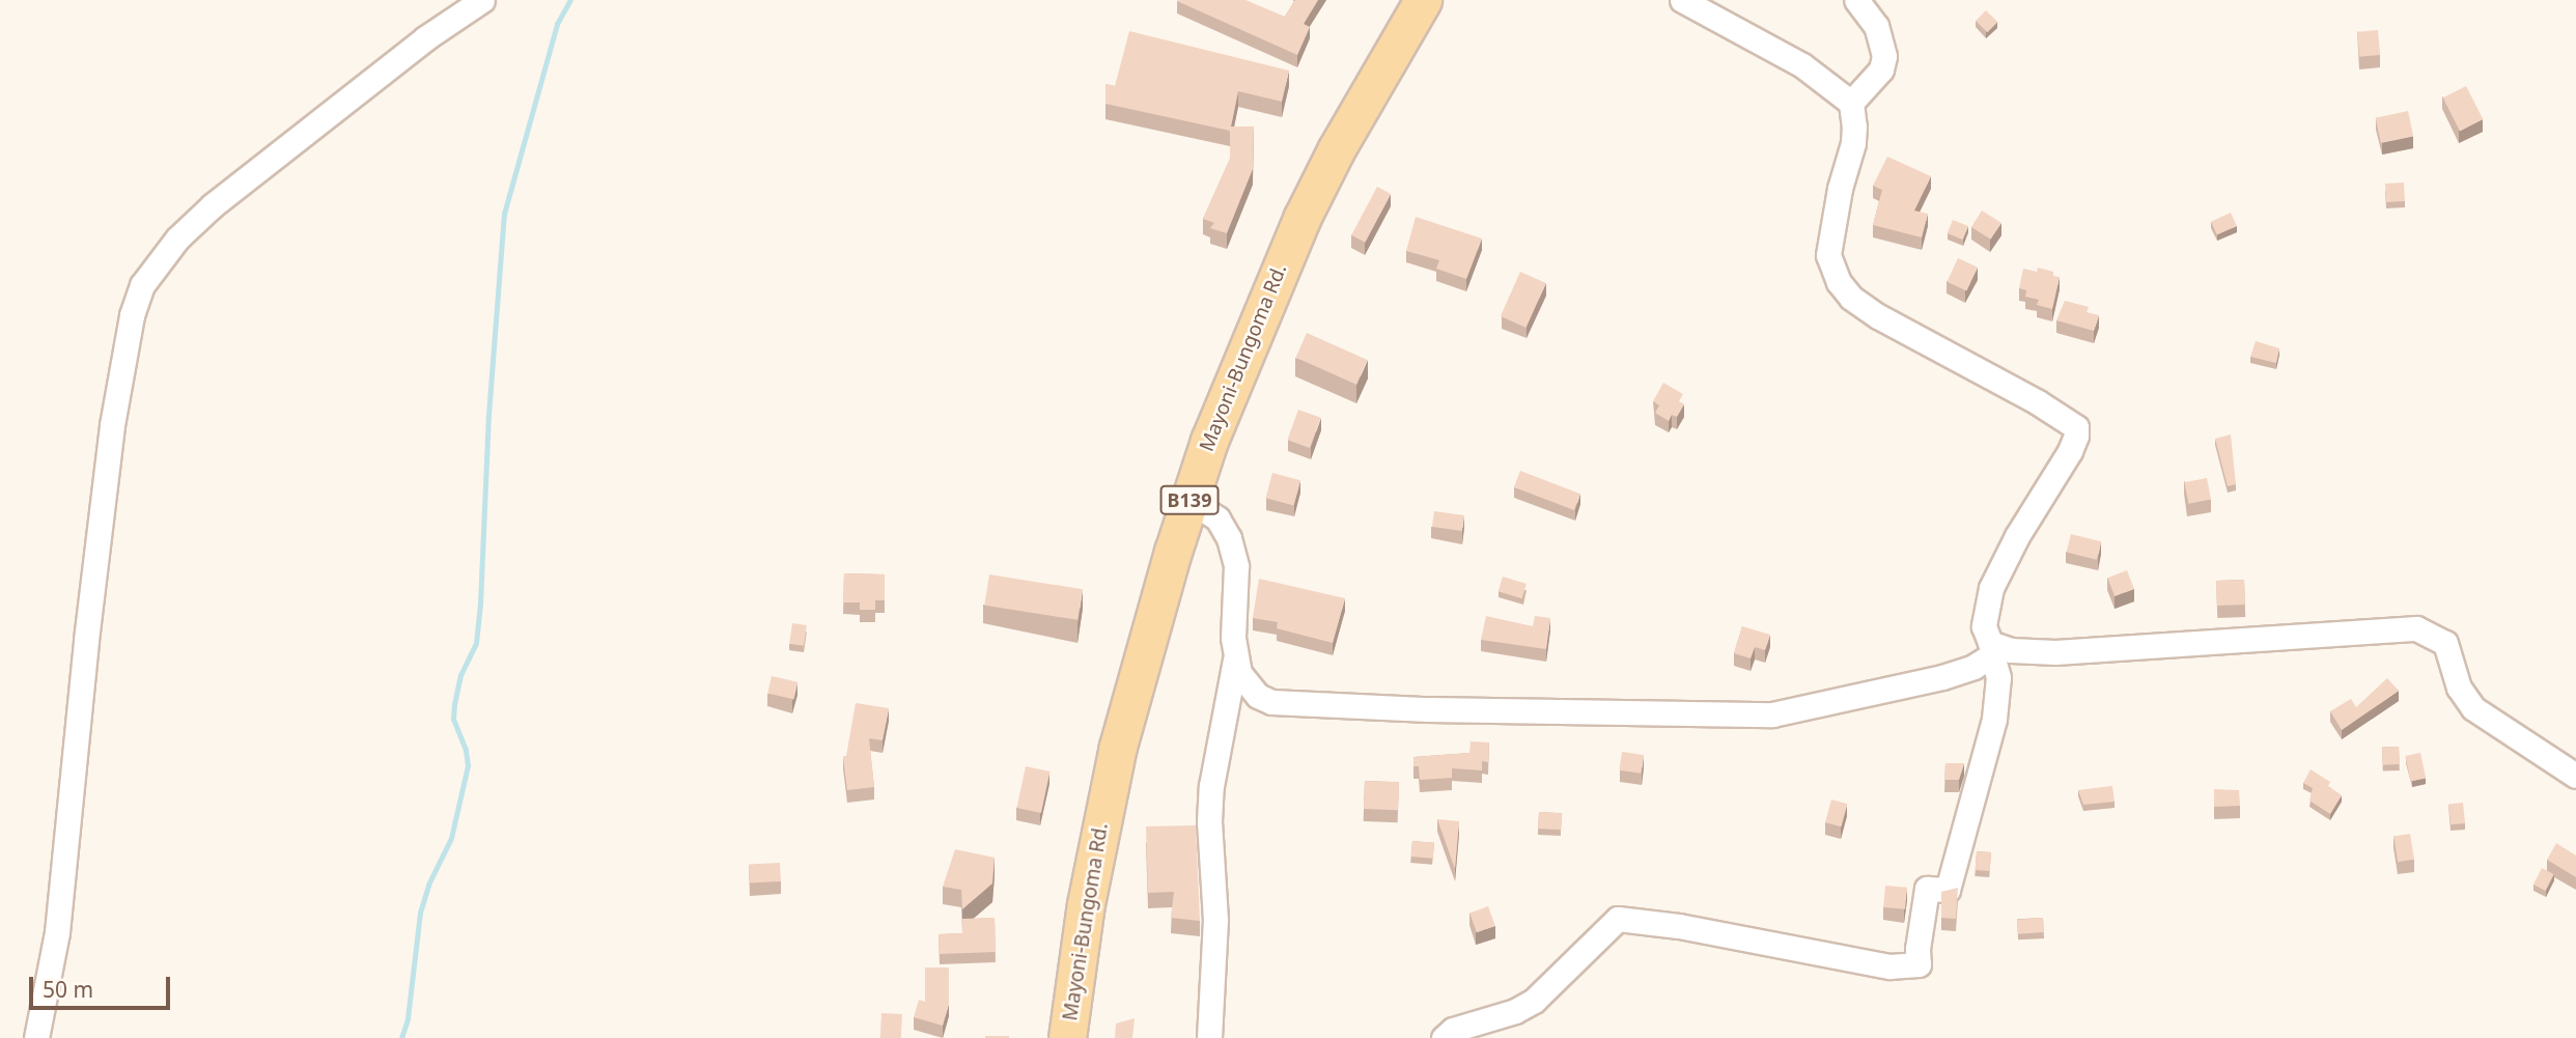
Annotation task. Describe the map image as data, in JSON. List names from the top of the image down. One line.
{"streets":{"main road":["Mayoni-Bungoma Rd.","B139"]},"scale_bar":"50 m"}
